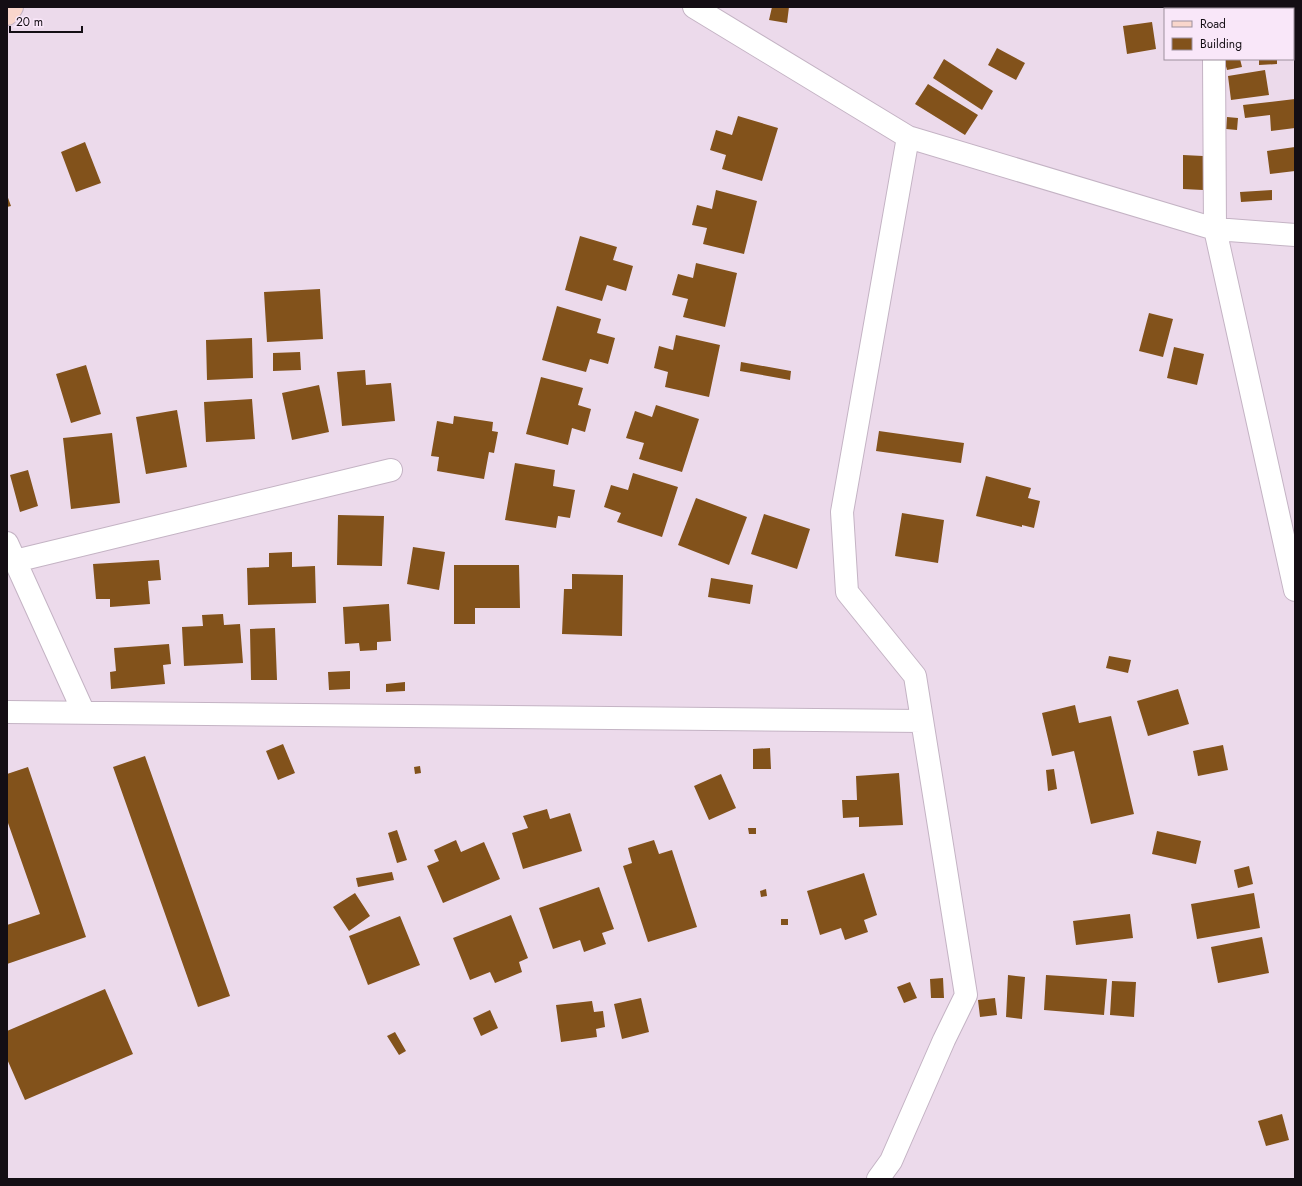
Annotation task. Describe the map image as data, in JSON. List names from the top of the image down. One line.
{"legend":["Road","Building"],"scale_bar":"20 m"}
